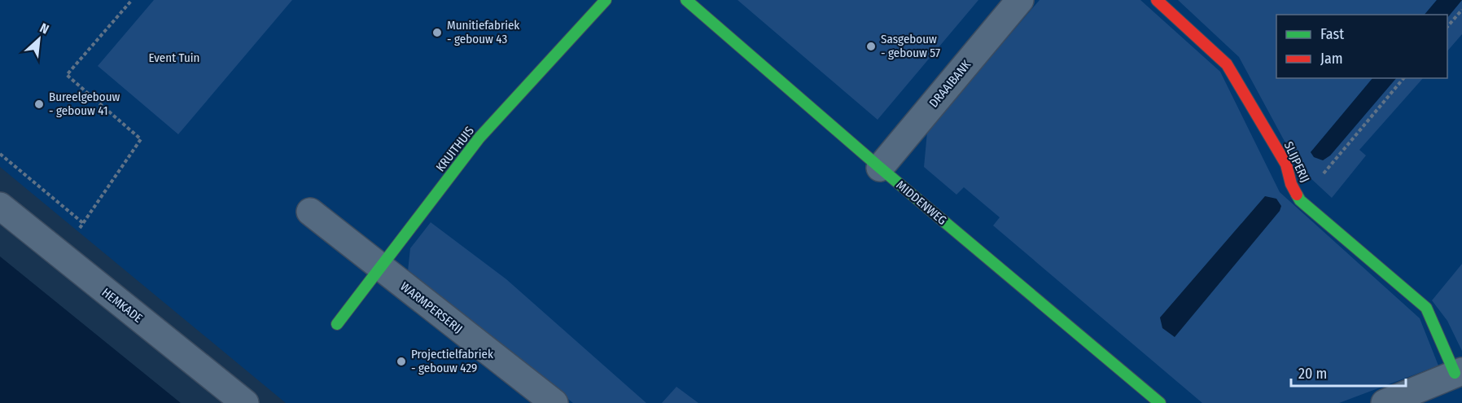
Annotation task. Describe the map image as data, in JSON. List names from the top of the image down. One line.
{"streets":{"street":["DRAAIBANK","KRUITHUIS","SLIJPERIJ","MIDDENWEG","HEMKADE","WARMPERSERIJ"]},"crossings":[["DRAAIBANK","MIDDENWEG"],["KRUITHUIS","WARMPERSERIJ"]],"parks":["Event Tuin"],"places":["Munitiefabriek - gebouw 43","Sasgebouw - gebouw 57","Bureelgebouw - gebouw 41","Projectielfabriek - gebouw 429"],"legend":["Fast","Jam"],"scale_bar":"20 m","north":"top right"}
